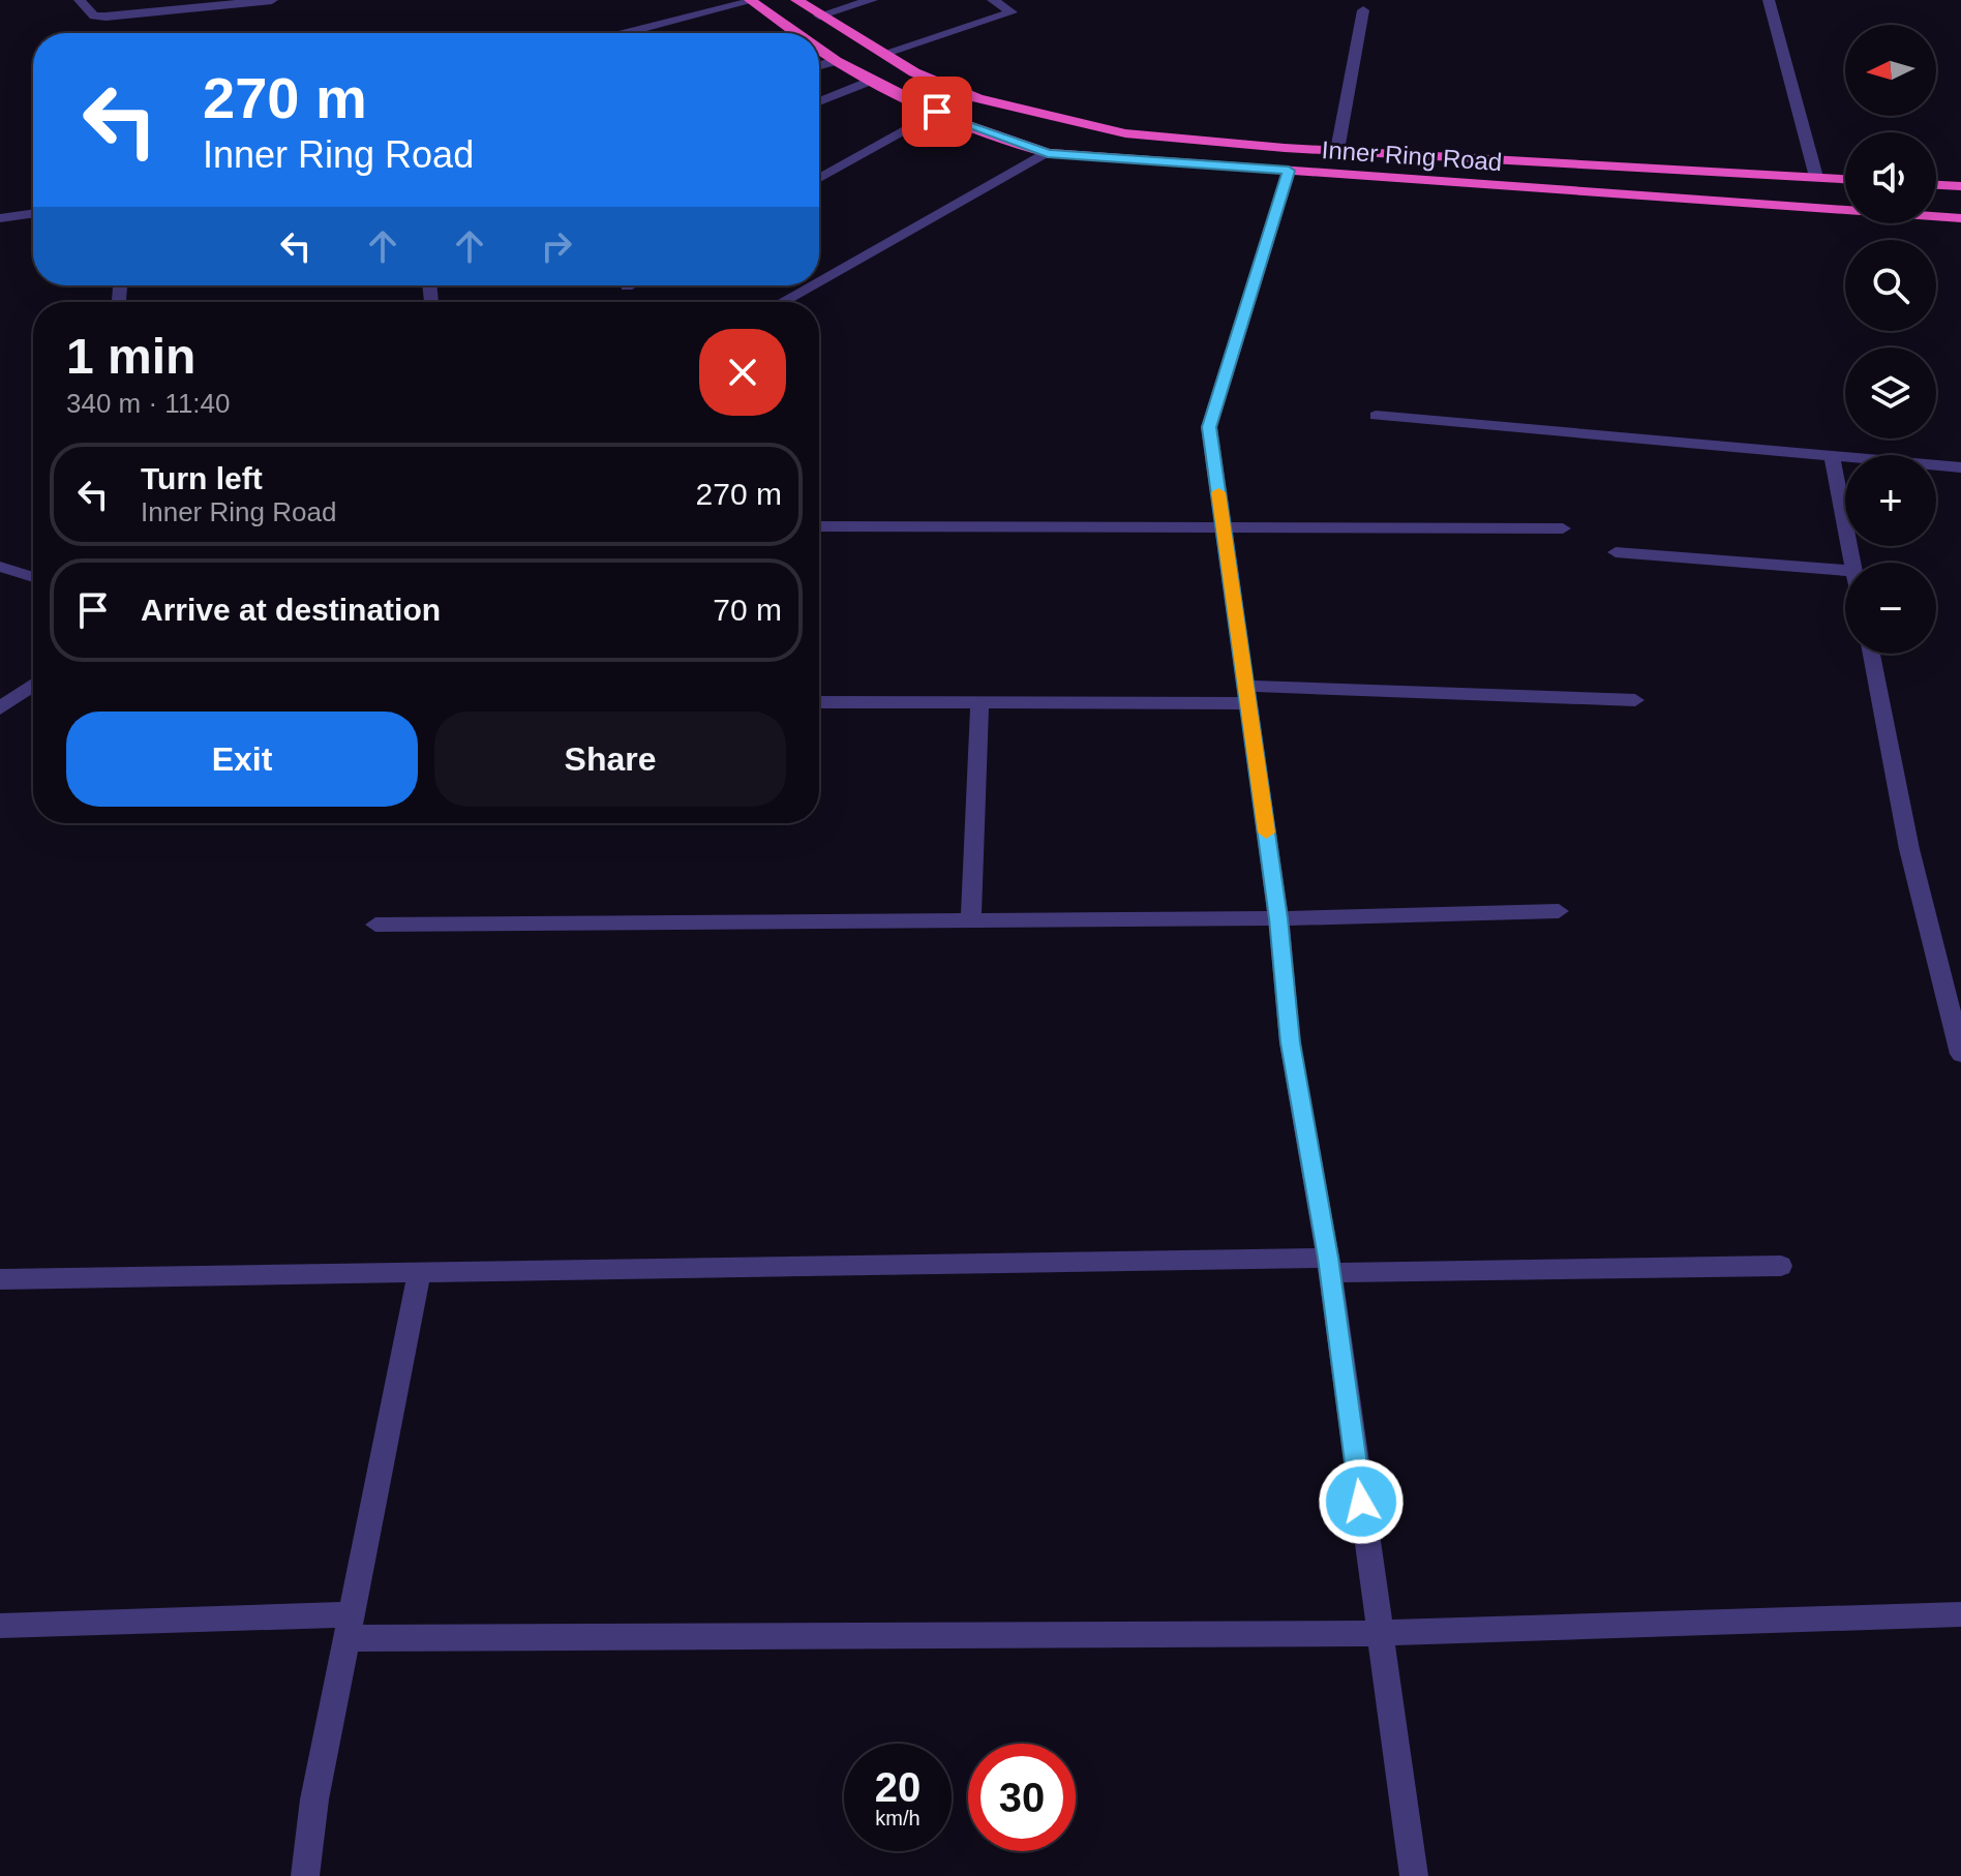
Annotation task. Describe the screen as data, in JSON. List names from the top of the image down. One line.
{"streets":{"highway":["Inner Ring Road"]},"north":"left","page":{"map_buttons":["+","−"],"turn":["270 m","Inner Ring Road"],"heading":["1 min","340 m · 11:40"],"list":[{"name":"Turn left","note":"Inner Ring Road","value":"270 m"},{"name":"Arrive at destination","value":"70 m"}],"buttons":["Exit","Share"],"speed":"20 km/h","limit":"30"}}
